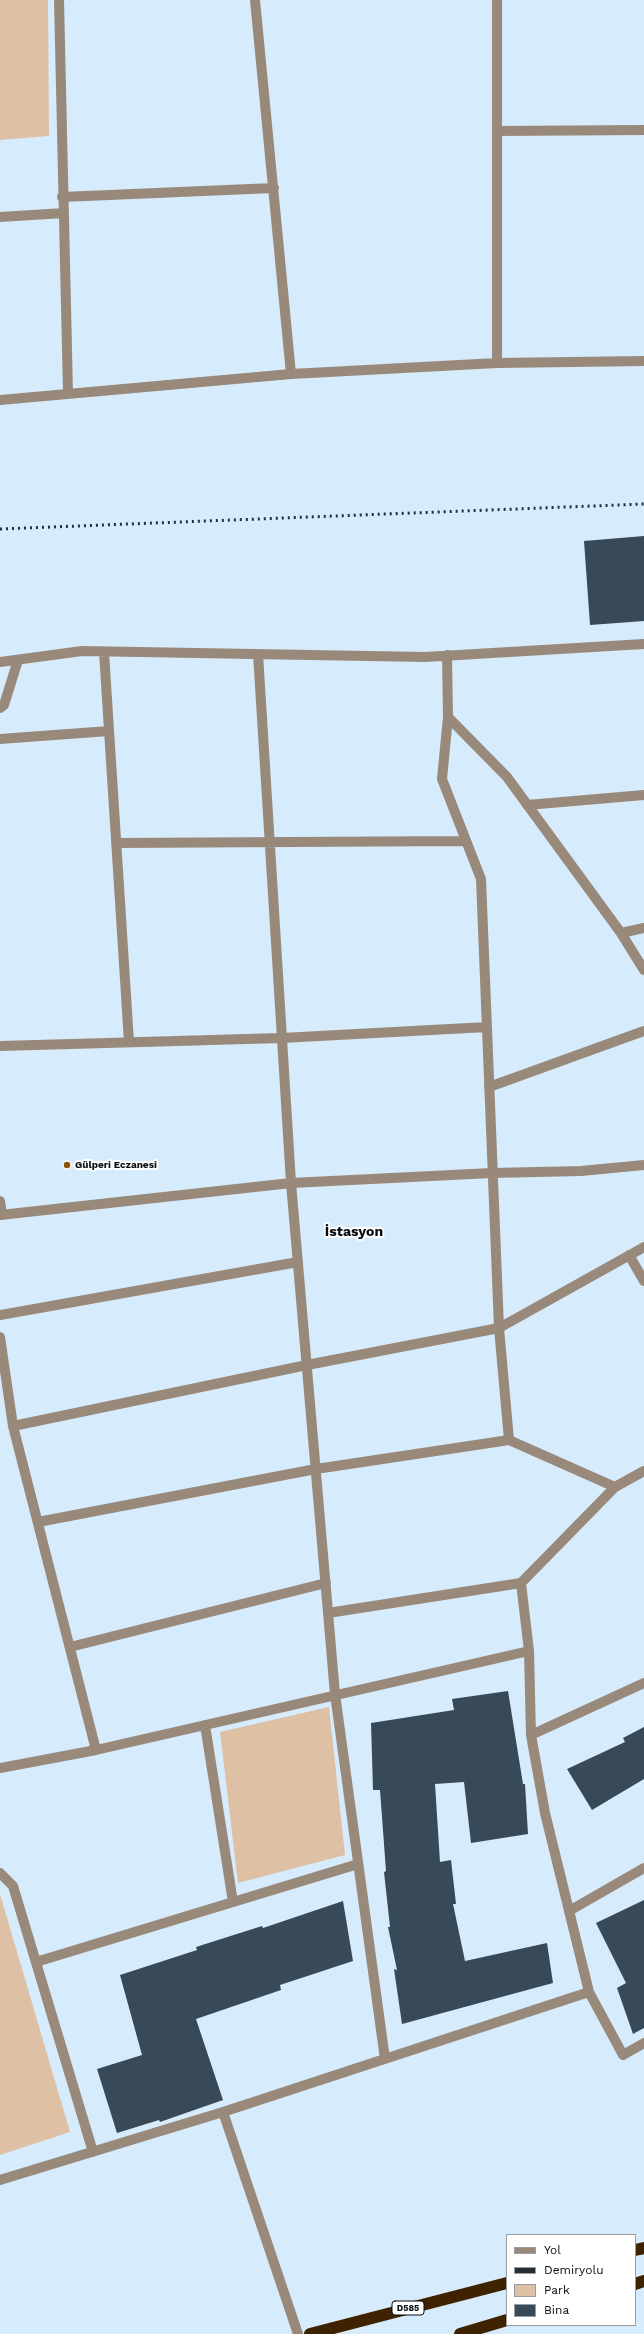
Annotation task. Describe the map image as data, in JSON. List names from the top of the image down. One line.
{"streets":{"highway":["D585"]},"districts":["İstasyon"],"places":["Gülperi Eczanesi"],"legend":["Yol","Demiryolu","Park","Bina"]}
